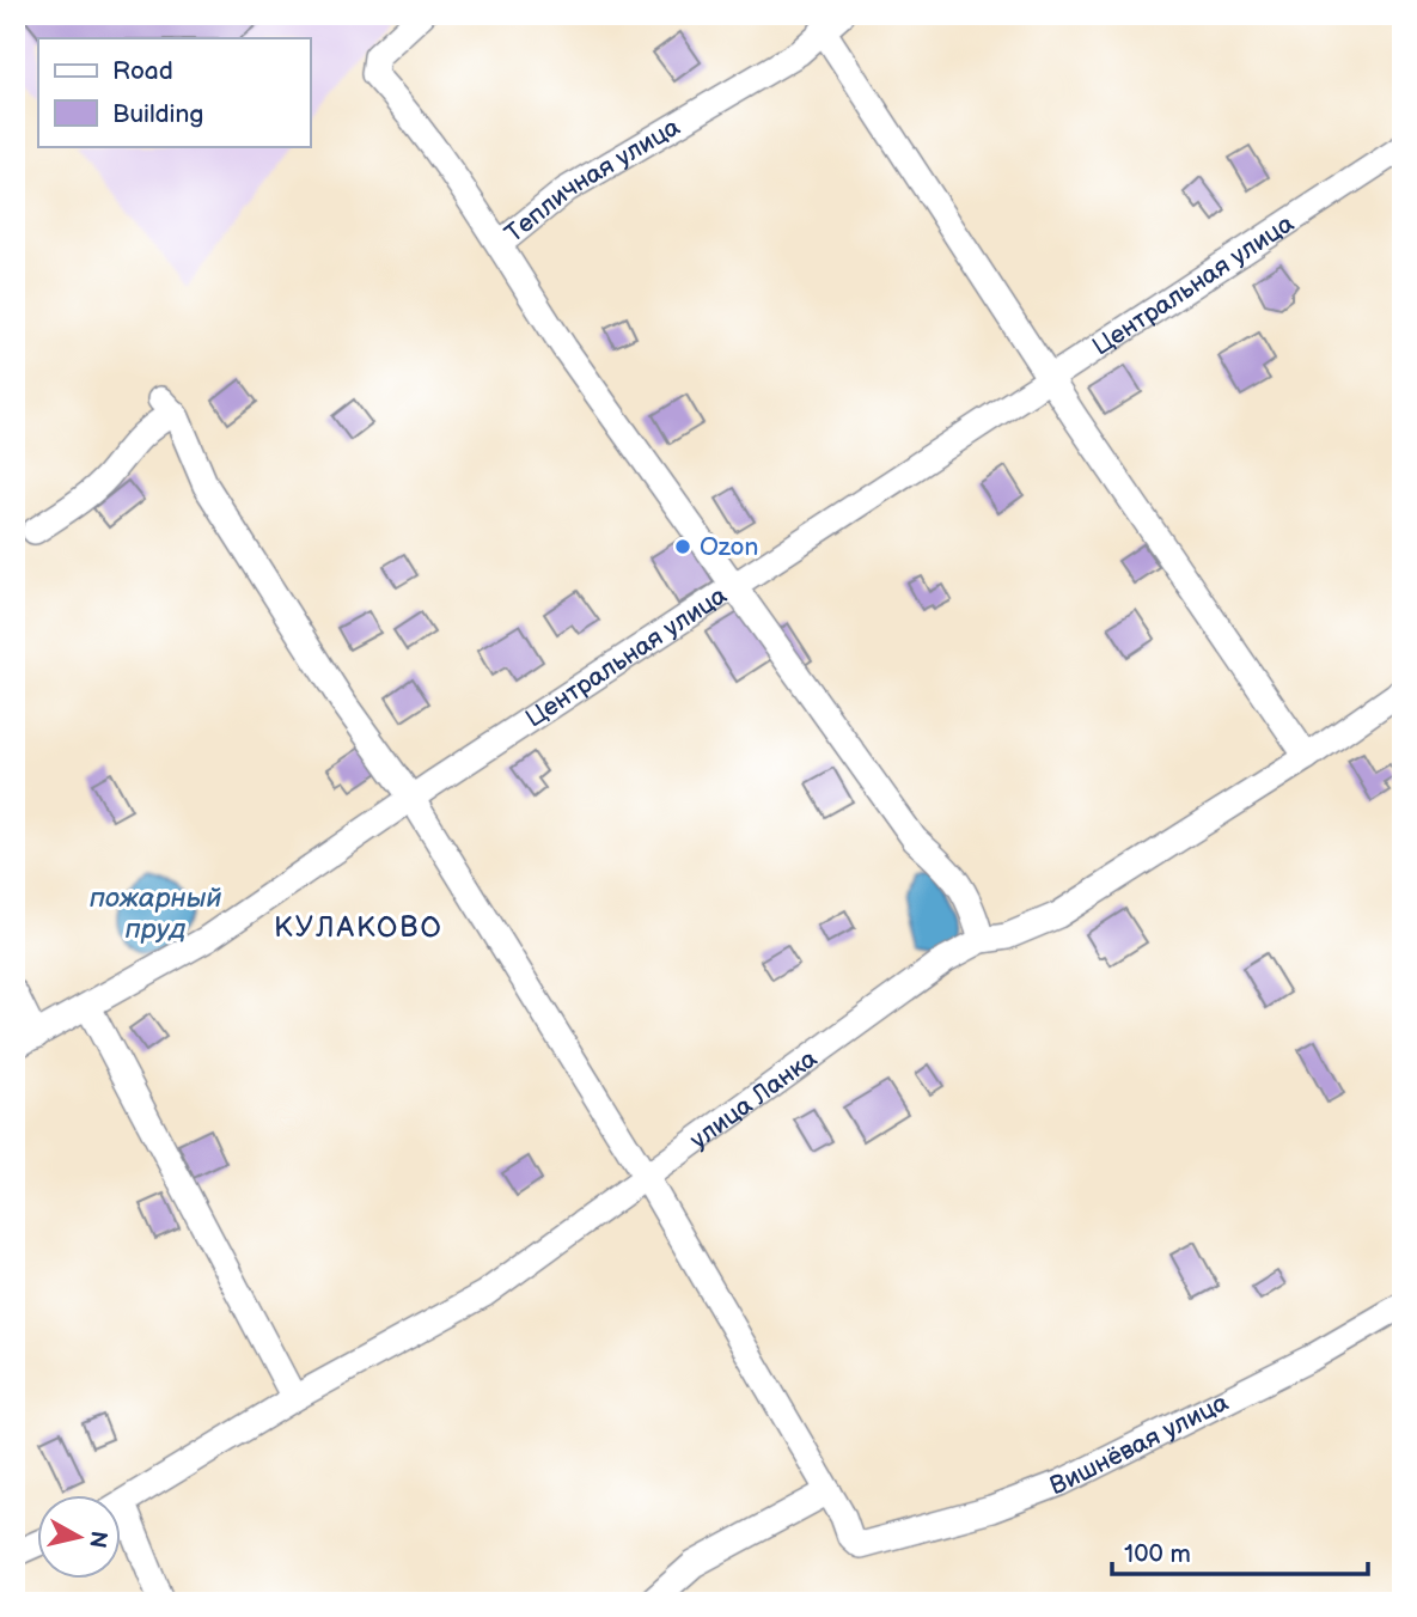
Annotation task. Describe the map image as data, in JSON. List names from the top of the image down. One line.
{"streets":{"street":["Тепличная улица","Центральная улица","улица Ланка","Вишнёвая улица"]},"districts":["КУЛАКОВО"],"water":["пожарный пруд"],"places":["Ozon"],"legend":["Road","Building"],"scale_bar":"100 m","north":"right"}
